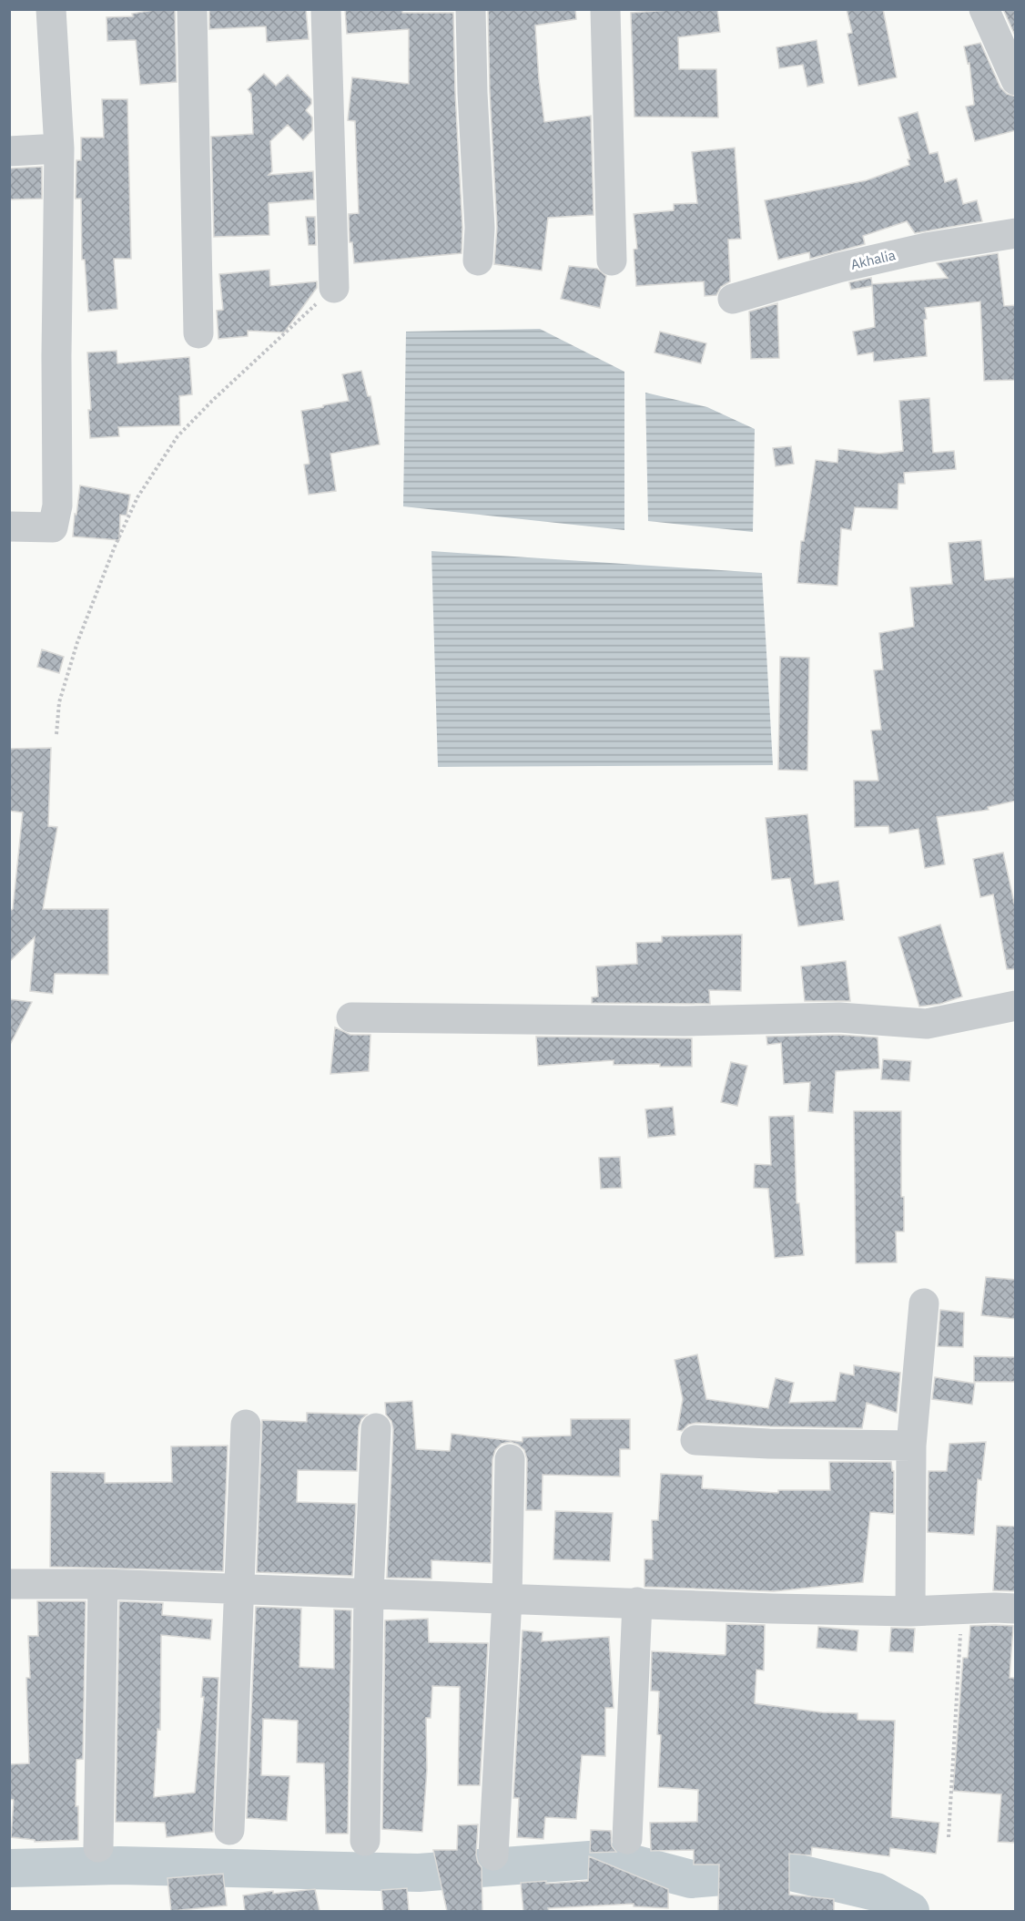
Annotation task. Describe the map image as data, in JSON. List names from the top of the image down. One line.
{"streets":{"street":["Akhalia"]}}
